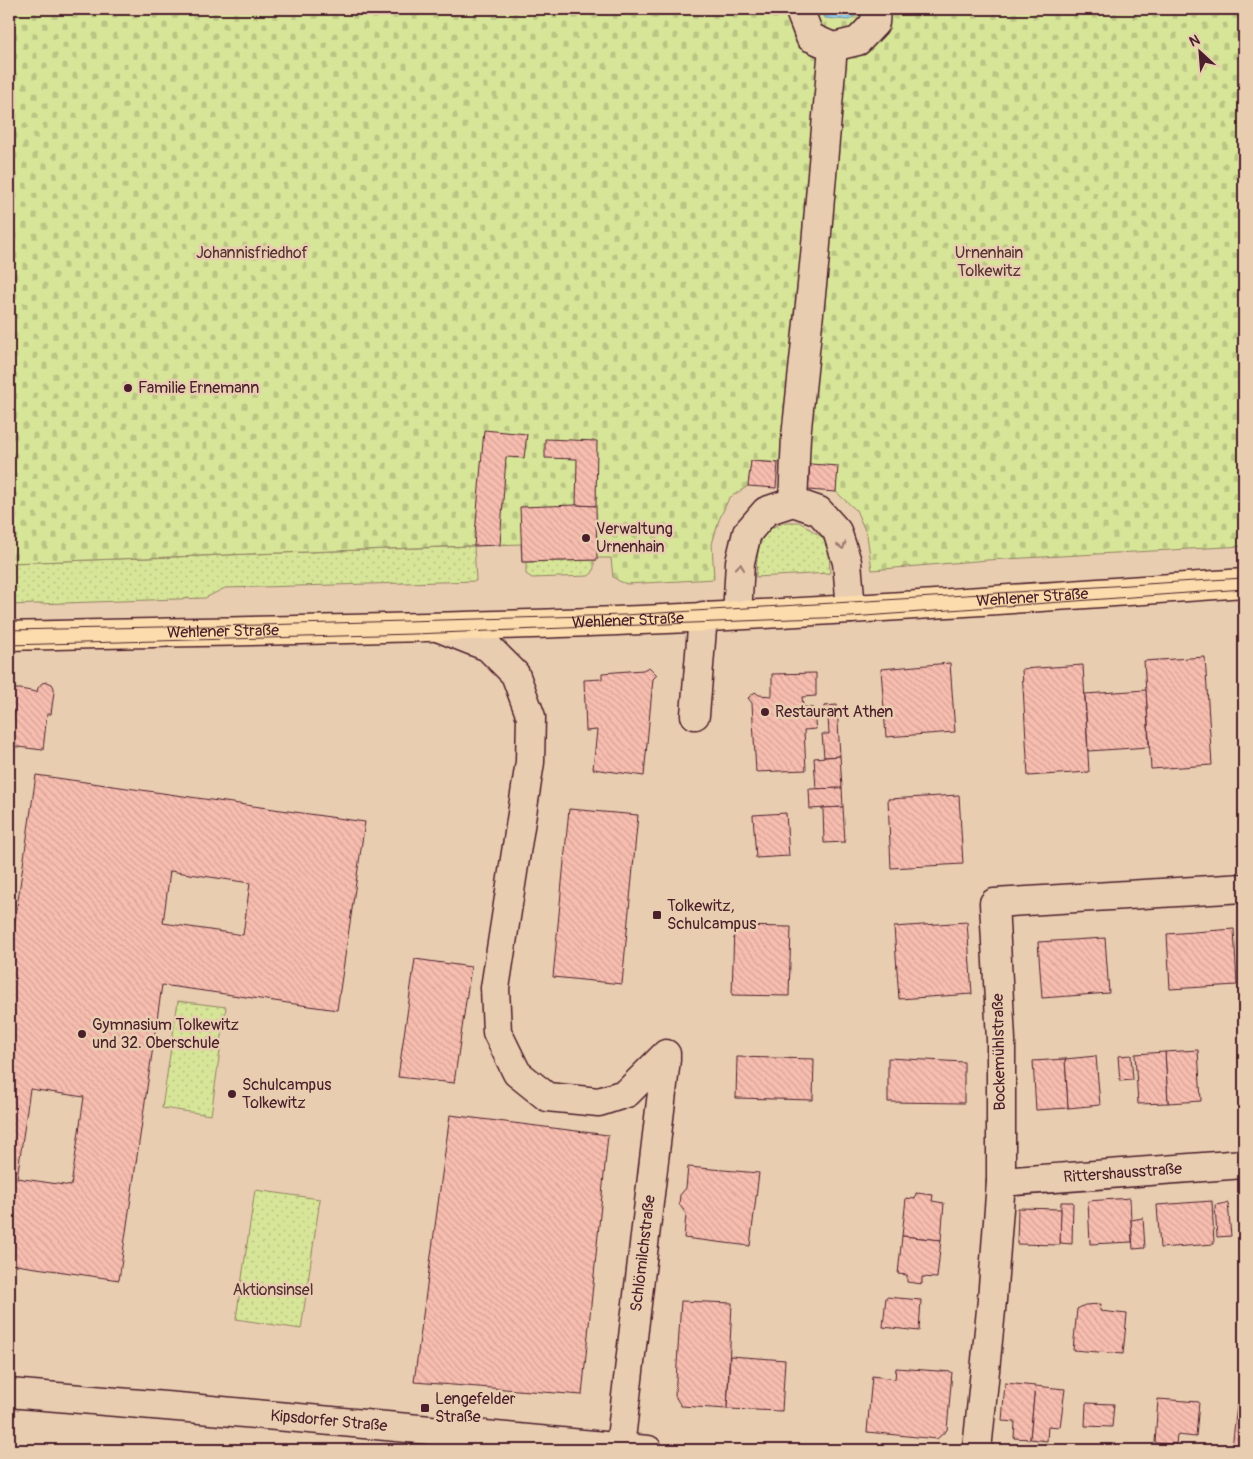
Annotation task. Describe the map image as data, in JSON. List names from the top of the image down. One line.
{"streets":{"main road":["Wehlener Straße"],"street":["Bockemühlstraße","Rittershausstraße","Schlömilchstraße","Kipsdorfer Straße"]},"crossings":[["Wehlener Straße","Schlömilchstraße"],["Bockemühlstraße","Rittershausstraße"],["Schlömilchstraße","Kipsdorfer Straße"]],"parks":["Johannisfriedhof","Urnenhain Tolkewitz","Aktionsinsel"],"places":{"other":["Familie Ernemann","Verwaltung Urnenhain","Restaurant Athen","Gymnasium Tolkewitz und 32. Oberschule","Schulcampus Tolkewitz"],"transit":["Tolkewitz, Schulcampus","Lengefelder Straße"]},"north":"top left"}
